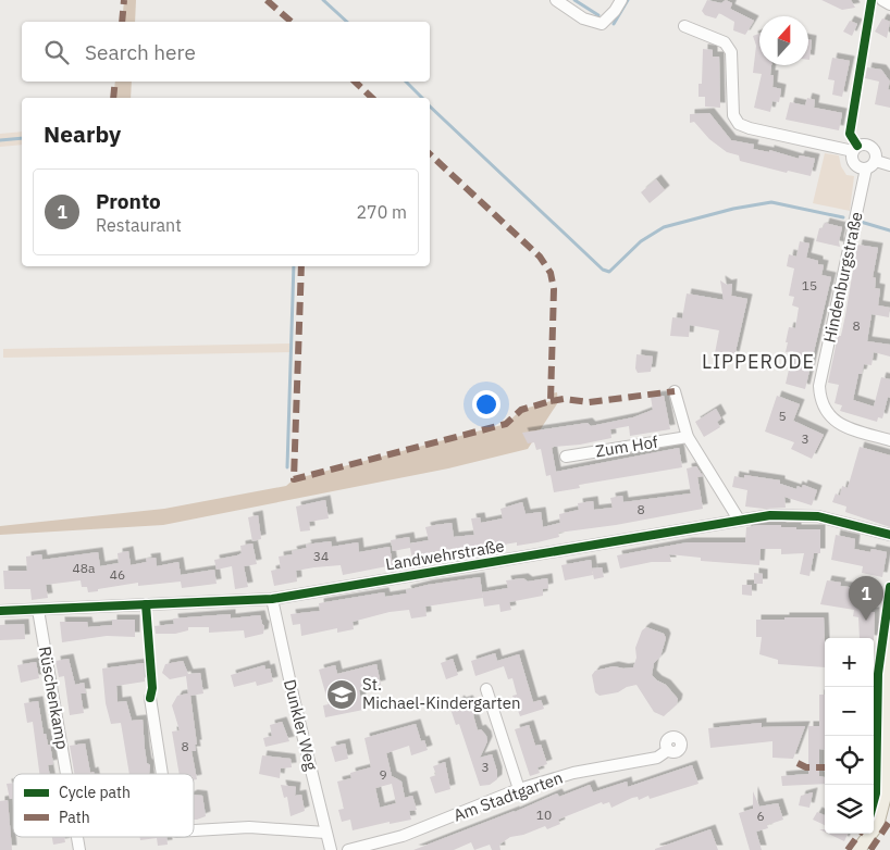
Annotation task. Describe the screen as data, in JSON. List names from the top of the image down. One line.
{"streets":{"street":["Hindenburgstraße","Zum Hof","Landwehrstraße","Rüschenkamp","Dunkler Weg","Am Stadtgarten"]},"crossings":[["Landwehrstraße","Rüschenkamp"],["Landwehrstraße","Dunkler Weg"]],"districts":["LIPPERODE"],"places":{"school or university":["St. Michael-Kindergarten"]},"house_numbers":["15","8","5","3","8","34","48a","46","8","3","9","10","6"],"legend":["Cycle path","Path"],"north":"top","page":{"search":"Search here","heading":"Nearby","list":[{"mark":"1","name":"Pronto","note":"Restaurant","value":"270 m"}],"pins":"1","map_buttons":["+","−"]}}
